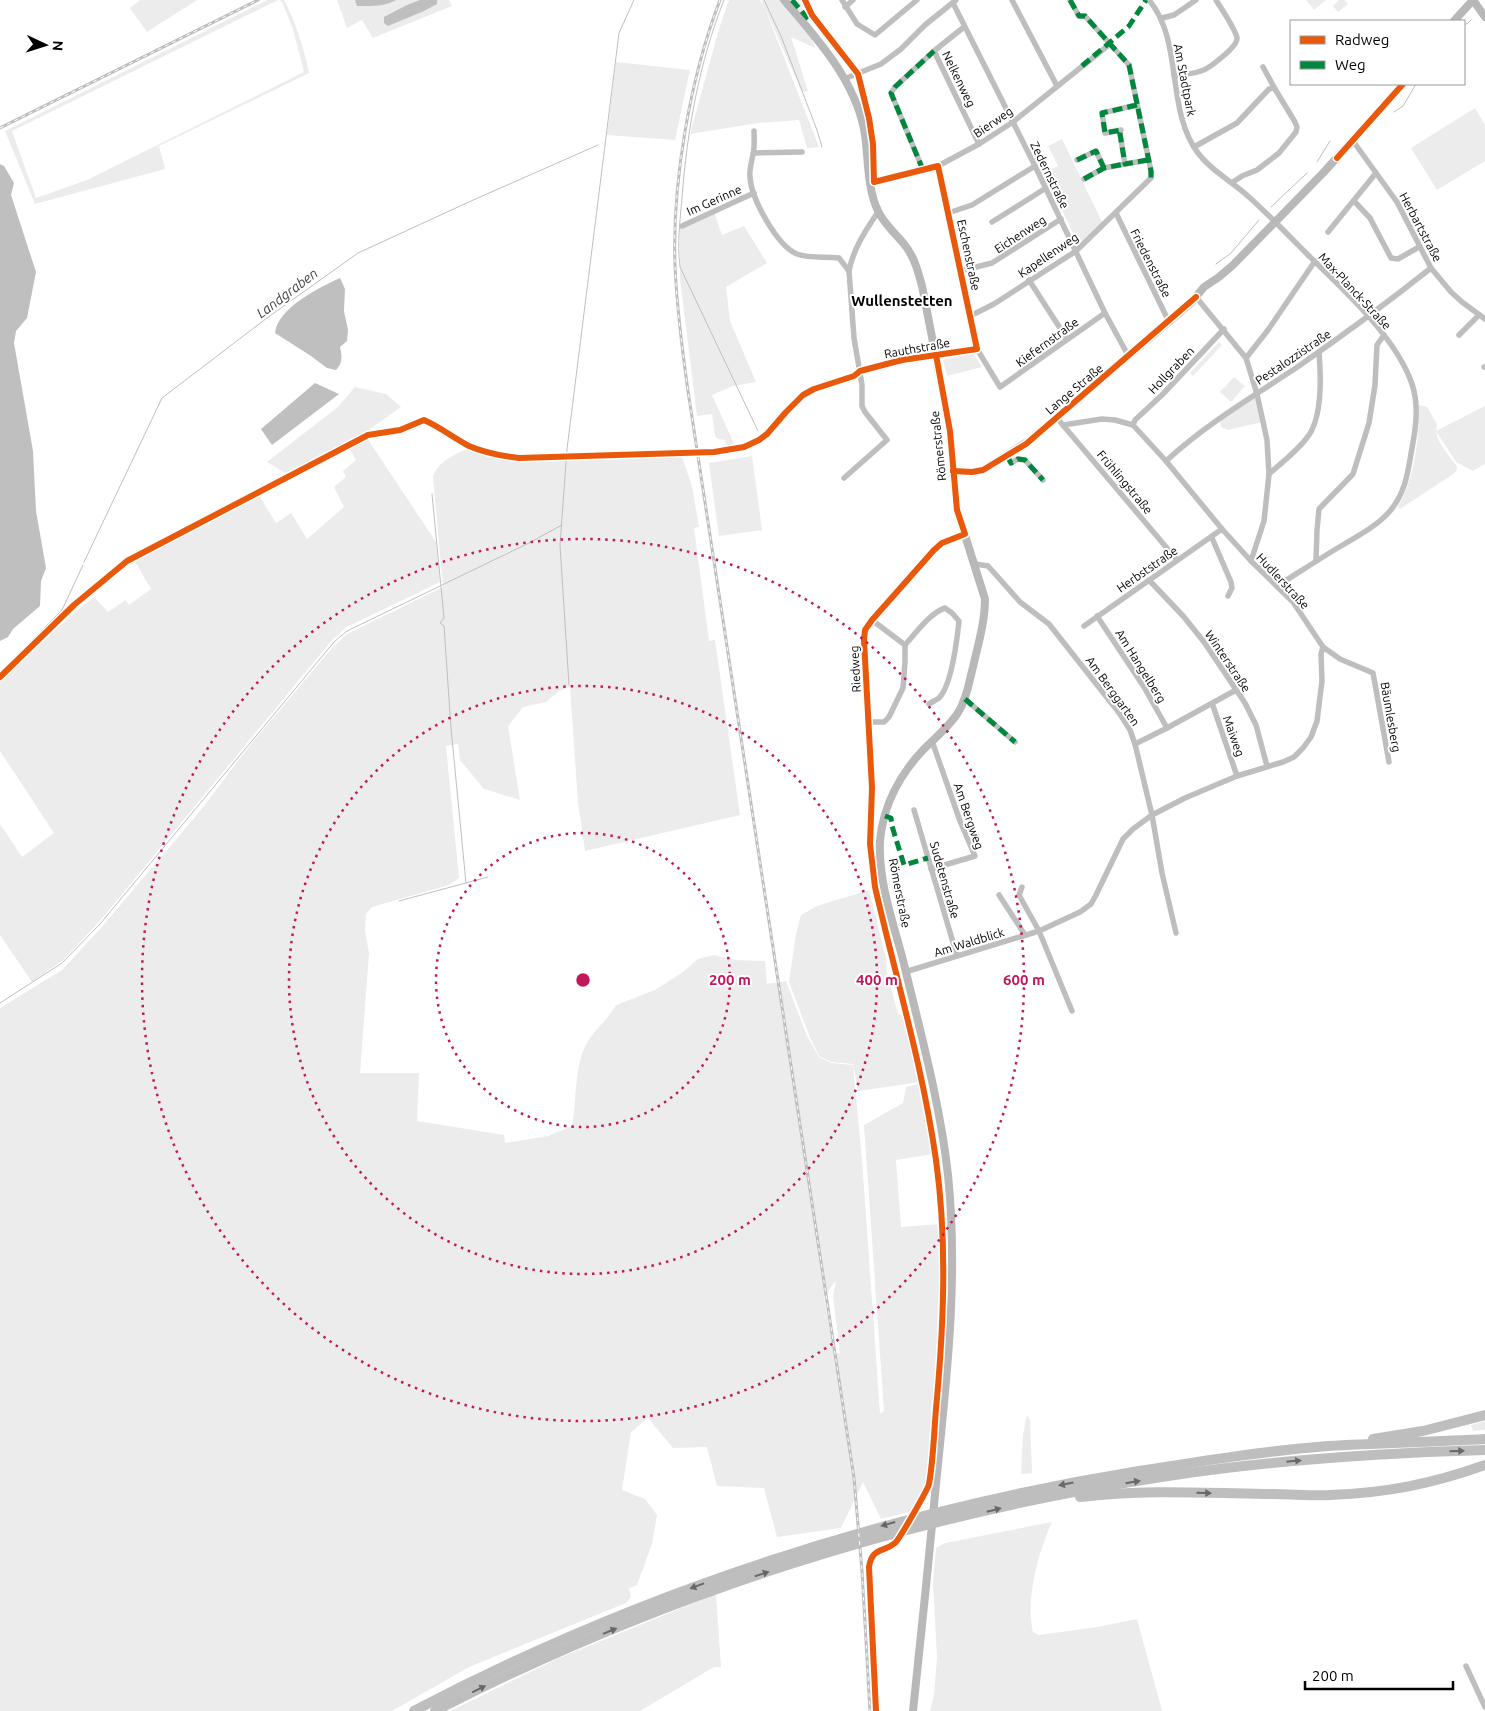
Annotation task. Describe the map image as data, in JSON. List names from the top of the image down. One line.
{"streets":{"main road":["Lange Straße","Römerstraße"],"street":["Nelkenweg","Am Stadtpark","Bierweg","Zedernstraße","Im Gerinne","Herbartstraße","Eichenweg","Eschenstraße","Kapellenweg","Friedenstraße","Max-Planck-Straße","Kiefernstraße","Rauthstraße","Pestalozzistraße","Hollgraben","Frühlingstraße","Herbststraße","Hudlerstraße","Winterstraße","Am Hangelberg","Riedweg","Am Berggarten","Bäumlesberg","Maiweg","Am Bergweg","Sudetenstraße","Am Waldblick"]},"crossings":[["Nelkenweg","Bierweg"],["Am Stadtpark","Max-Planck-Straße"],["Am Stadtpark","Lange Straße"],["Bierweg","Zedernstraße"],["Bierweg","Eschenstraße"],["Bierweg","Römerstraße"],["Zedernstraße","Eichenweg"],["Zedernstraße","Kapellenweg"],["Zedernstraße","Kiefernstraße"],["Zedernstraße","Lange Straße"],["Herbartstraße","Pestalozzistraße"],["Herbartstraße","Lange Straße"],["Eichenweg","Eschenstraße"],["Eschenstraße","Kapellenweg"],["Eschenstraße","Kiefernstraße"],["Eschenstraße","Rauthstraße"],["Kapellenweg","Friedenstraße"],["Friedenstraße","Lange Straße"],["Max-Planck-Straße","Pestalozzistraße"],["Max-Planck-Straße","Lange Straße"],["Max-Planck-Straße","Hudlerstraße"],["Rauthstraße","Römerstraße"],["Pestalozzistraße","Hudlerstraße"],["Hollgraben","Hudlerstraße"],["Lange Straße","Römerstraße"],["Lange Straße","Frühlingstraße"],["Römerstraße","Riedweg"],["Römerstraße","Am Berggarten"],["Römerstraße","Am Bergweg"],["Römerstraße","Am Waldblick"],["Frühlingstraße","Herbststraße"],["Herbststraße","Hudlerstraße"],["Herbststraße","Winterstraße"],["Herbststraße","Am Hangelberg"],["Hudlerstraße","Bäumlesberg"],["Am Berggarten","Am Waldblick"],["Am Bergweg","Sudetenstraße"],["Sudetenstraße","Am Waldblick"]],"districts":["Wullenstetten"],"water":["Landgraben"],"legend":["Radweg","Weg"],"scale_bar":"200 m","north":"right","rings":["200 m","400 m","600 m"]}
